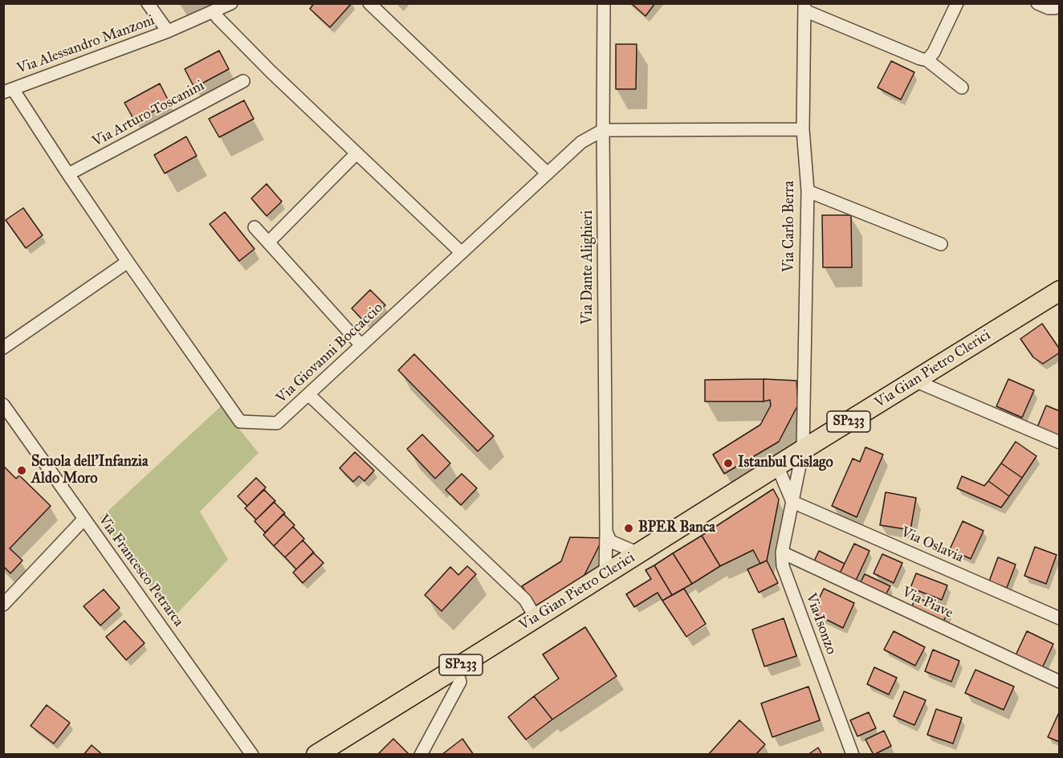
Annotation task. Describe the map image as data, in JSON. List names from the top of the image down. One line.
{"streets":{"main road":["Via Gian Pietro Clerici","SP233"],"street":["Via Alessandro Manzoni","Via Arturo Toscanini","Via Carlo Berra","Via Dante Alighieri","Via Giovanni Boccaccio","Via Oslavia","Via Francesco Petrarca","Via Piave","Via Isonzo"]},"crossings":[["Via Alessandro Manzoni","Via Giovanni Boccaccio"],["Via Arturo Toscanini","Via Giovanni Boccaccio"],["Via Carlo Berra","Via Gian Pietro Clerici"],["Via Carlo Berra","Via Isonzo"],["Via Dante Alighieri","Via Giovanni Boccaccio"],["Via Dante Alighieri","Via Gian Pietro Clerici"],["Via Gian Pietro Clerici","Via Isonzo"],["Via Oslavia","Via Isonzo"],["Via Piave","Via Isonzo"]],"places":["Istanbul Cislago","Scuola dell'Infanzia Aldo Moro","BPER Banca"]}
